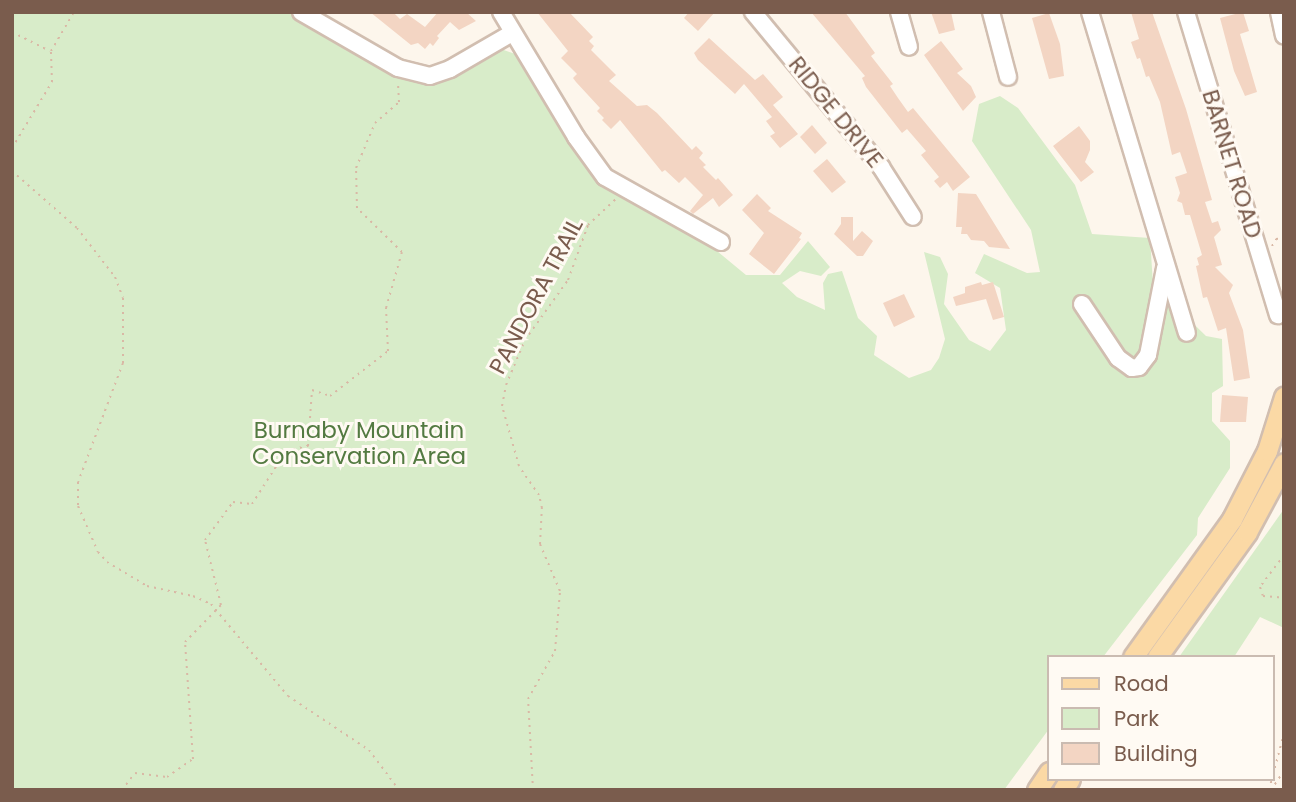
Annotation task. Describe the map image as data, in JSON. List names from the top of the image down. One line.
{"streets":{"street":["RIDGE DRIVE","BARNET ROAD"],"path":["PANDORA TRAIL"]},"parks":["Burnaby Mountain Conservation Area"],"legend":["Road","Park","Building"]}
